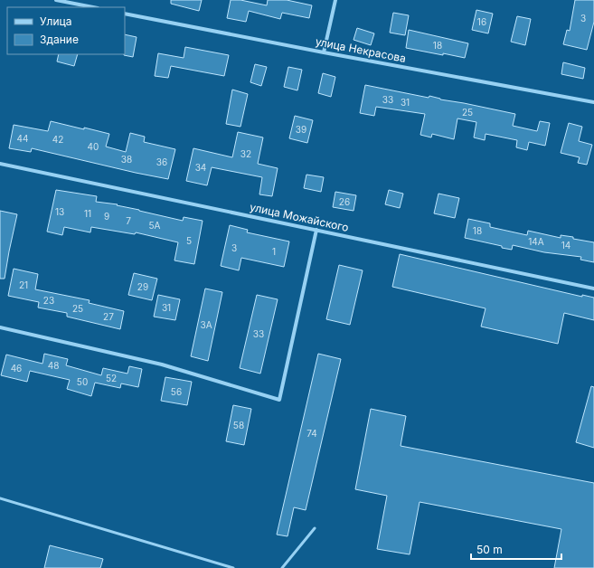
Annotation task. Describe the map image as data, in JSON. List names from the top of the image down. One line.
{"streets":{"street":["улица Некрасова","улица Можайского"]},"house_numbers":["3","16","18","33","31","25","39","44","42","40","32","38","36","34","26","13","11","9","7","5А","18","5","14А","14","3","1","21","29","23","31","25","27","3А","33","48","46","52","50","56","58","74"],"legend":["Улица","Здание"],"scale_bar":"50 m"}
